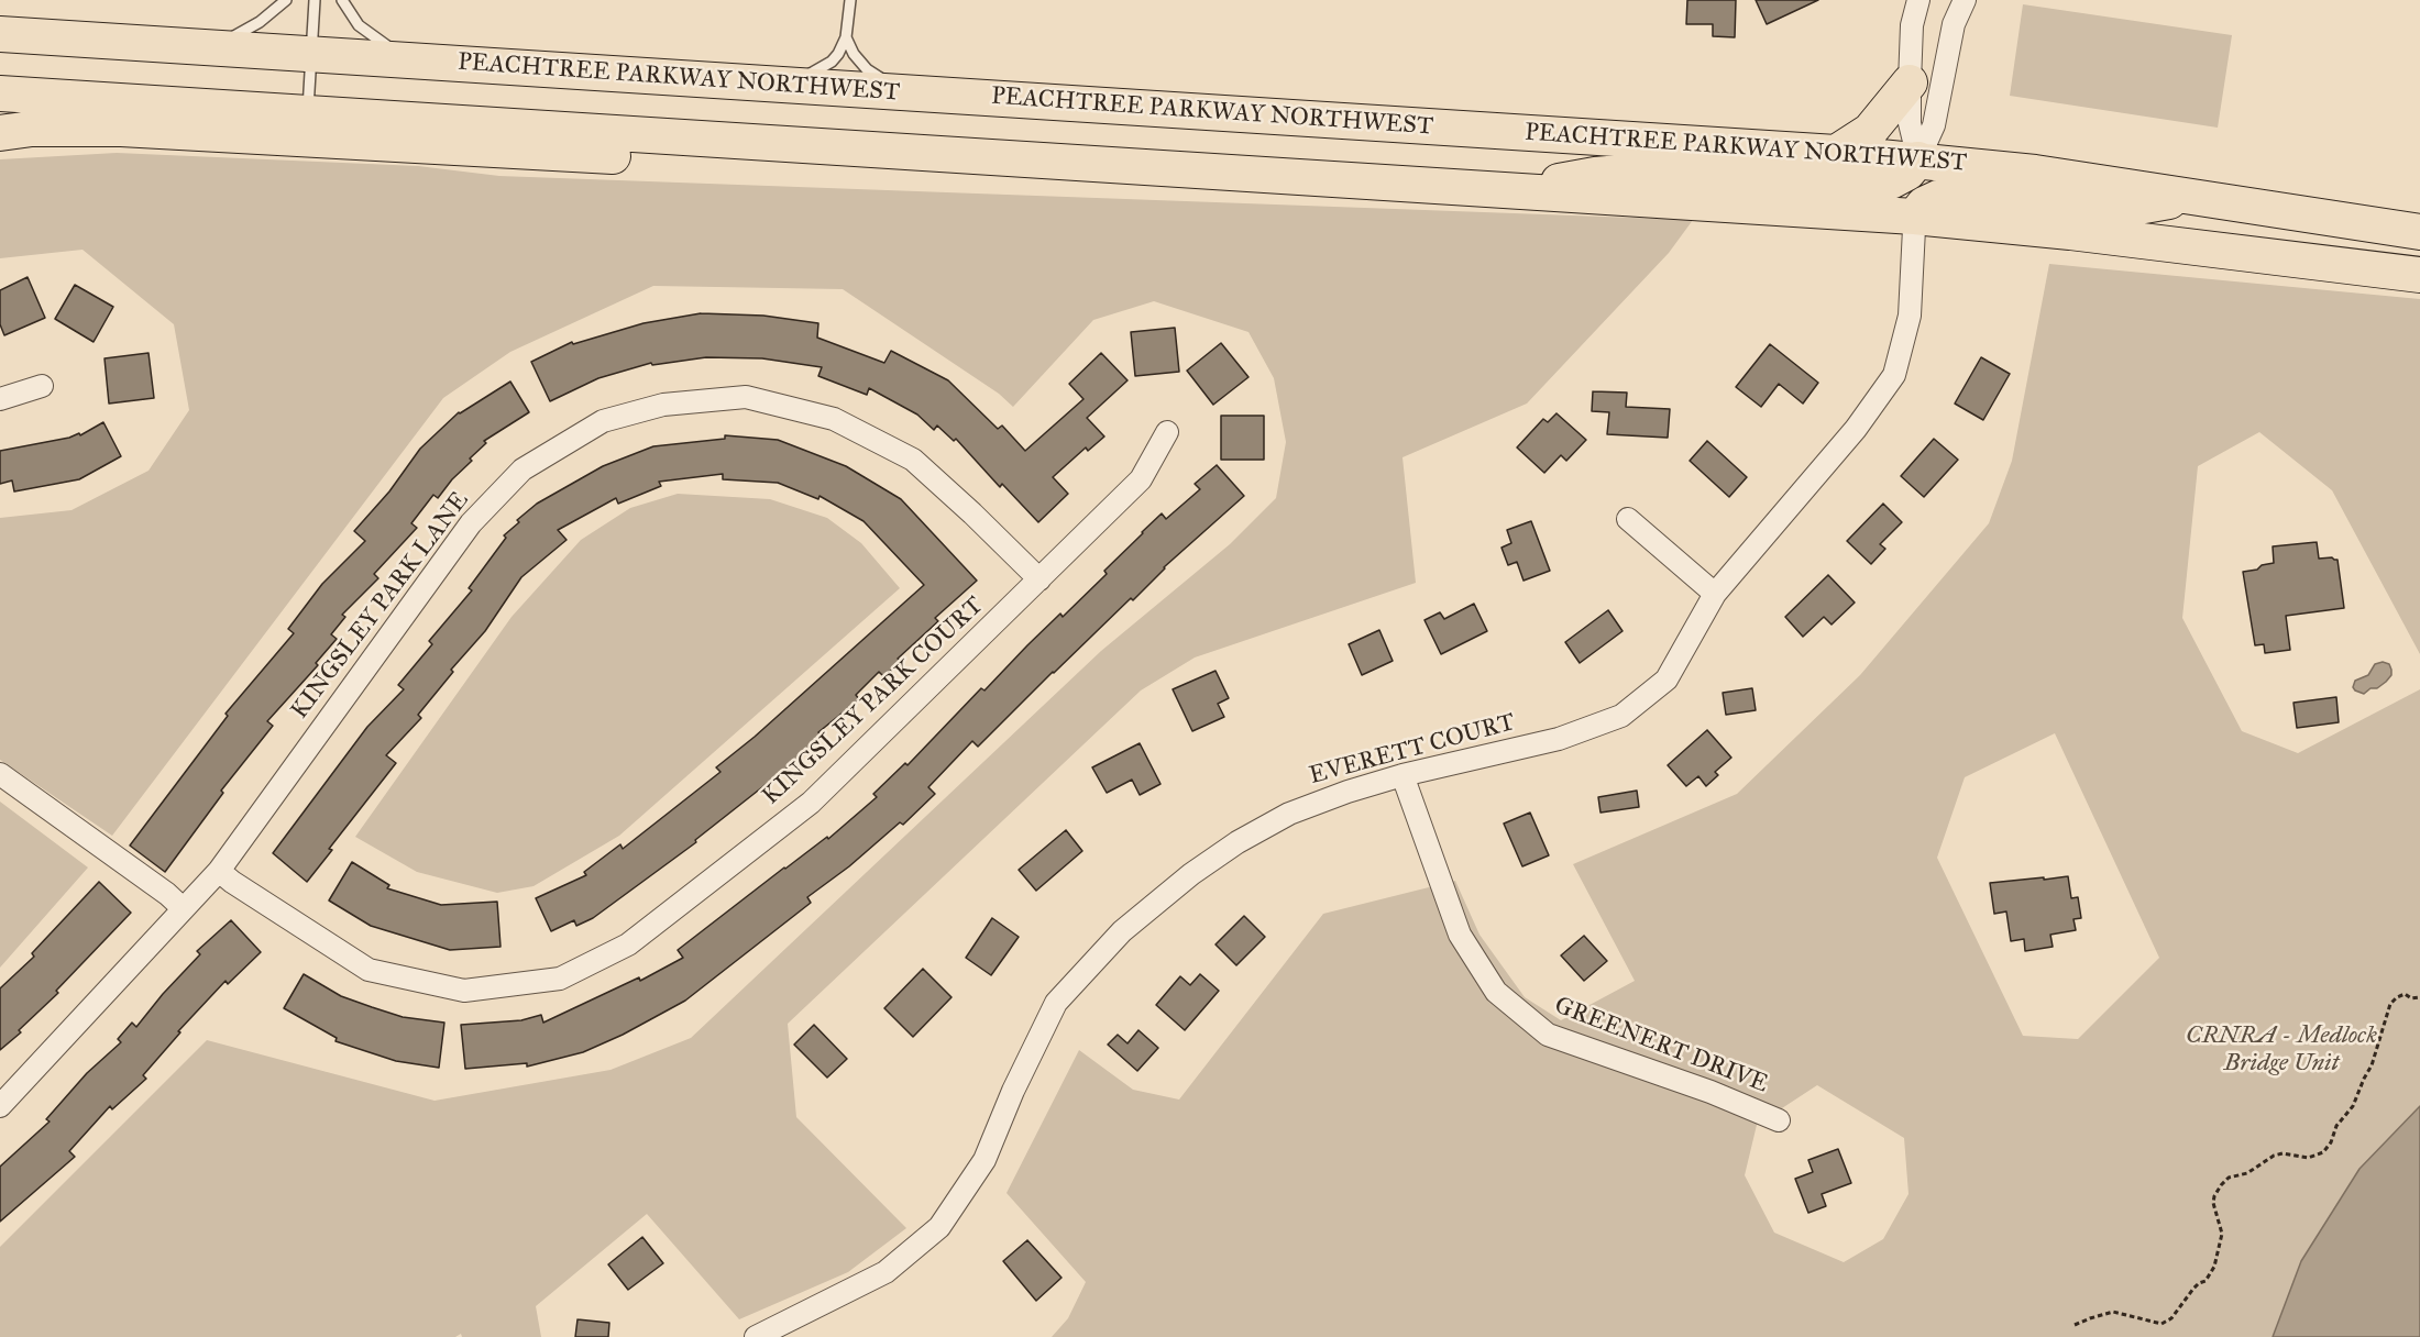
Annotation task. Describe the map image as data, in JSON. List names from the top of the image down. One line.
{"streets":{"highway":["PEACHTREE PARKWAY NORTHWEST"],"street":["KINGSLEY PARK LANE","KINGSLEY PARK COURT","EVERETT COURT","GREENERT DRIVE"]},"crossings":[["PEACHTREE PARKWAY NORTHWEST","EVERETT COURT"],["KINGSLEY PARK LANE","KINGSLEY PARK COURT"],["EVERETT COURT","GREENERT DRIVE"]],"parks":["CRNRA - Medlock Bridge Unit"]}
